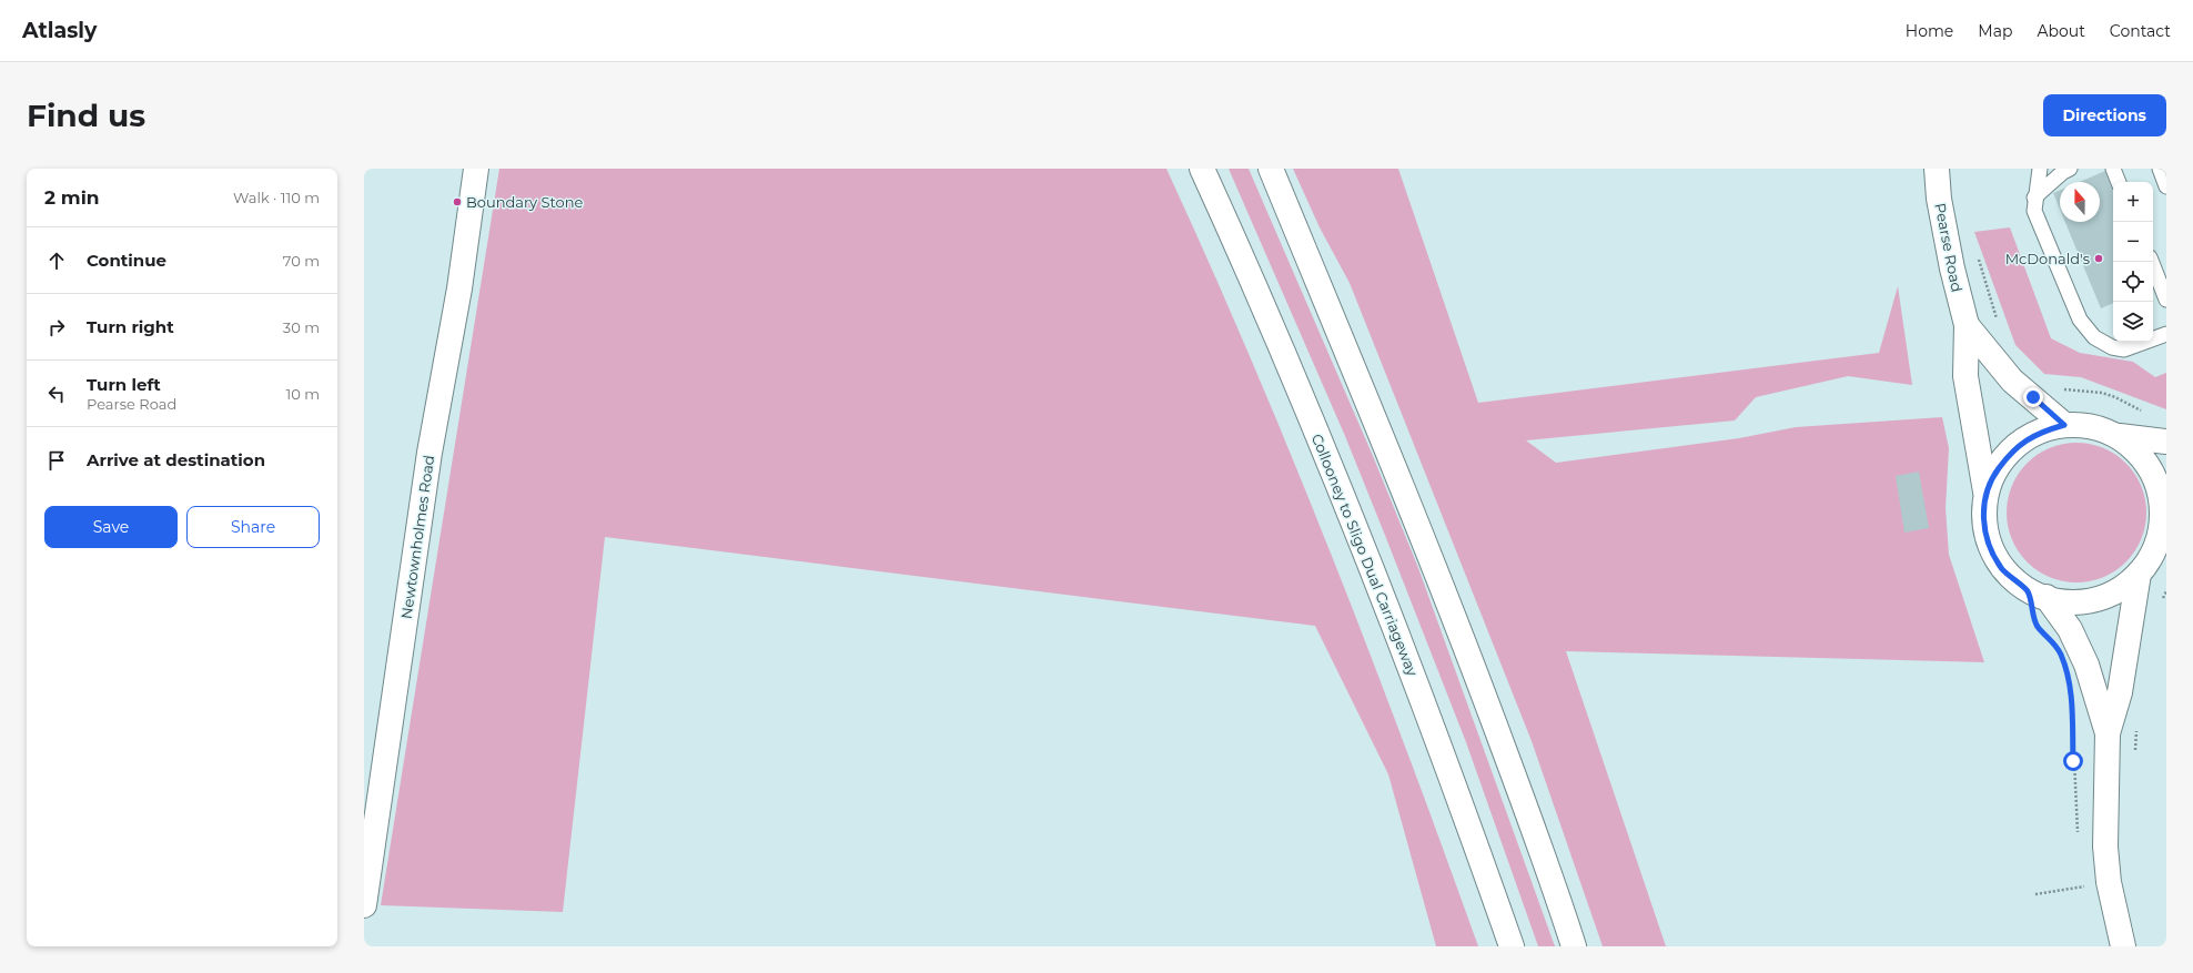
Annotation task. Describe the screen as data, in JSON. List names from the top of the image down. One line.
{"streets":{"main road":["Pearse Road","Newtownholmes Road","Collooney to Sligo Dual Carriageway"]},"places":["Boundary Stone","McDonald's"],"north":"top","page":{"header":"Atlasly","nav":["Home","Map","About","Contact"],"buttons":["Directions",["Save","Share"]],"title":"Find us","heading":["2 min","Walk · 110 m"],"map_buttons":["+","−"],"list":[["Continue","70 m"],["Turn right","30 m"],["Turn left","Pearse Road","10 m"],"Arrive at destination"]}}
